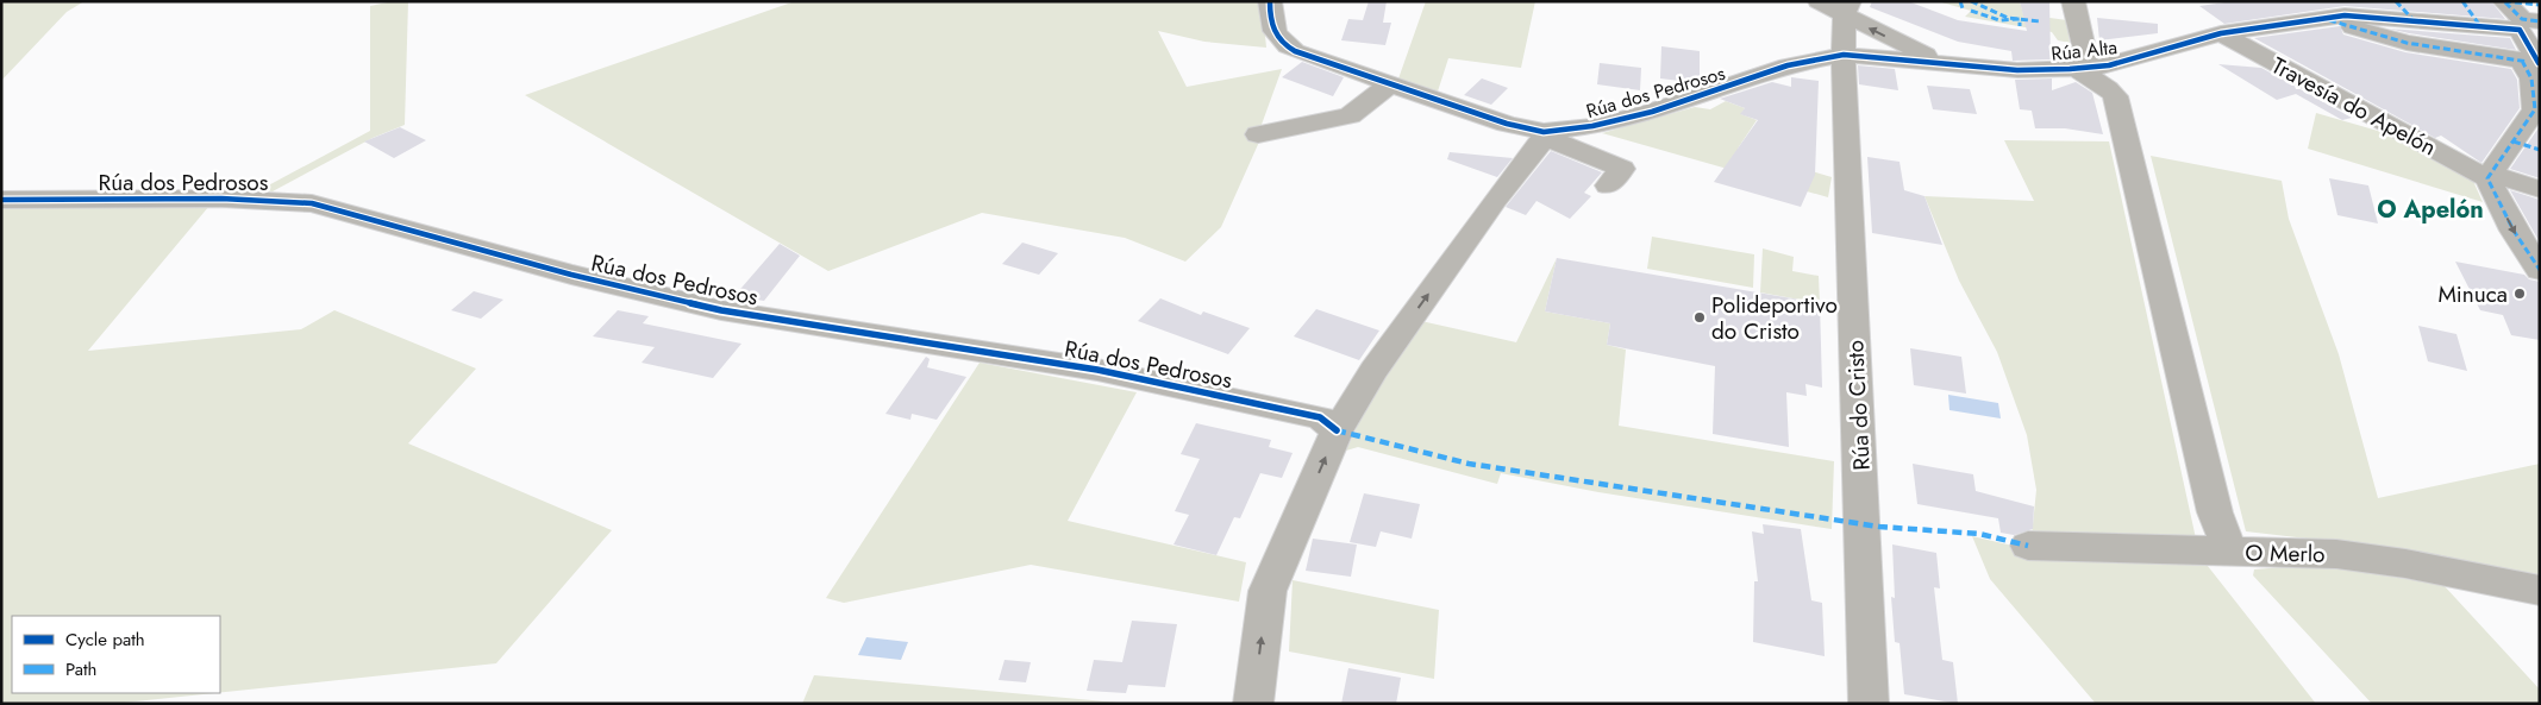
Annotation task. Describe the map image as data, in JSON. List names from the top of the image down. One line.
{"streets":{"street":["Rúa Alta","Rúa dos Pedrosos","Travesía do Apelón","Rúa do Cristo","O Merlo"]},"crossings":[["Rúa Alta","Rúa dos Pedrosos"],["Rúa Alta","Travesía do Apelón"],["Rúa Alta","Rúa do Cristo"],["Rúa dos Pedrosos","Rúa do Cristo"]],"districts":["O Apelón"],"places":["Minuca","Polideportivo do Cristo"],"legend":["Cycle path","Path"]}
